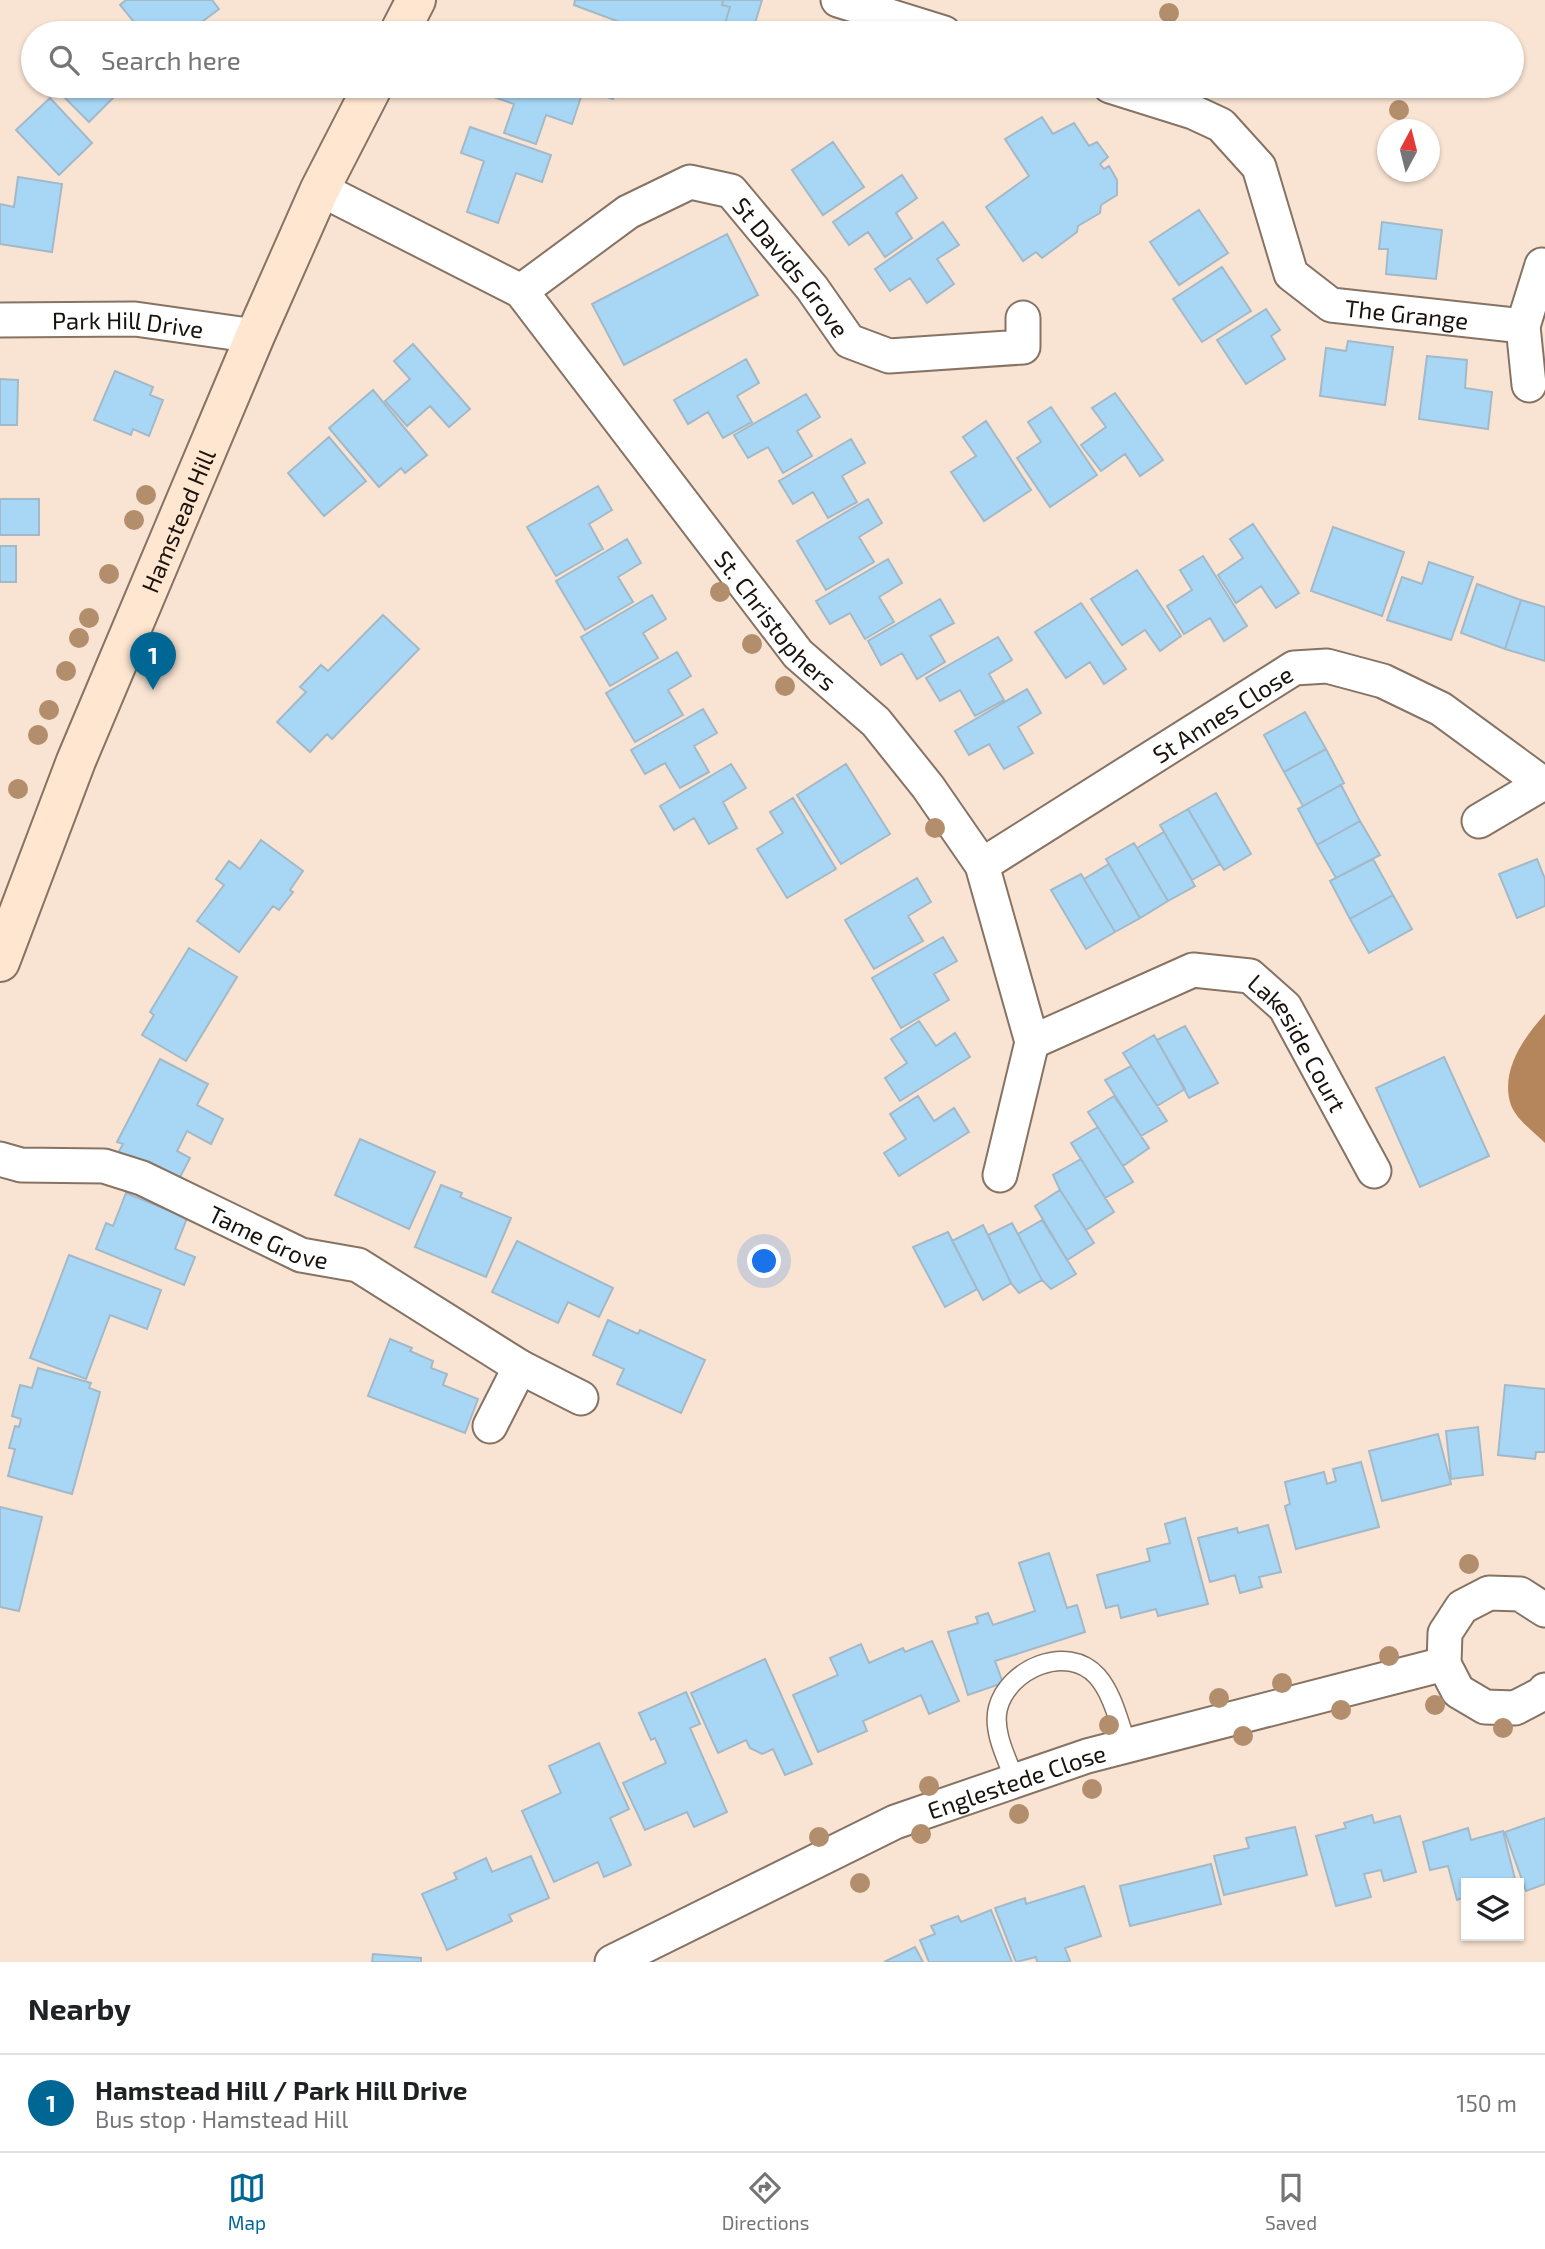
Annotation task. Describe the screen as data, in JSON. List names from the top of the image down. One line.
{"streets":{"main road":["Hamstead Hill"],"street":["St Davids Grove","The Grange","Park Hill Drive","St. Christophers","St Annes Close","Lakeside Court","Tame Grove","Englestede Close"]},"crossings":[["St Davids Grove","St. Christophers"],["Park Hill Drive","Hamstead Hill"],["Hamstead Hill","St. Christophers"],["St. Christophers","St Annes Close"],["St. Christophers","Lakeside Court"]],"north":"top","page":{"search":"Search here","pins":"1","heading":"Nearby","list":[{"mark":"1","name":"Hamstead Hill / Park Hill Drive","note":"Bus stop · Hamstead Hill","value":"150 m"}],"nav":["Map","Directions","Saved"]}}
